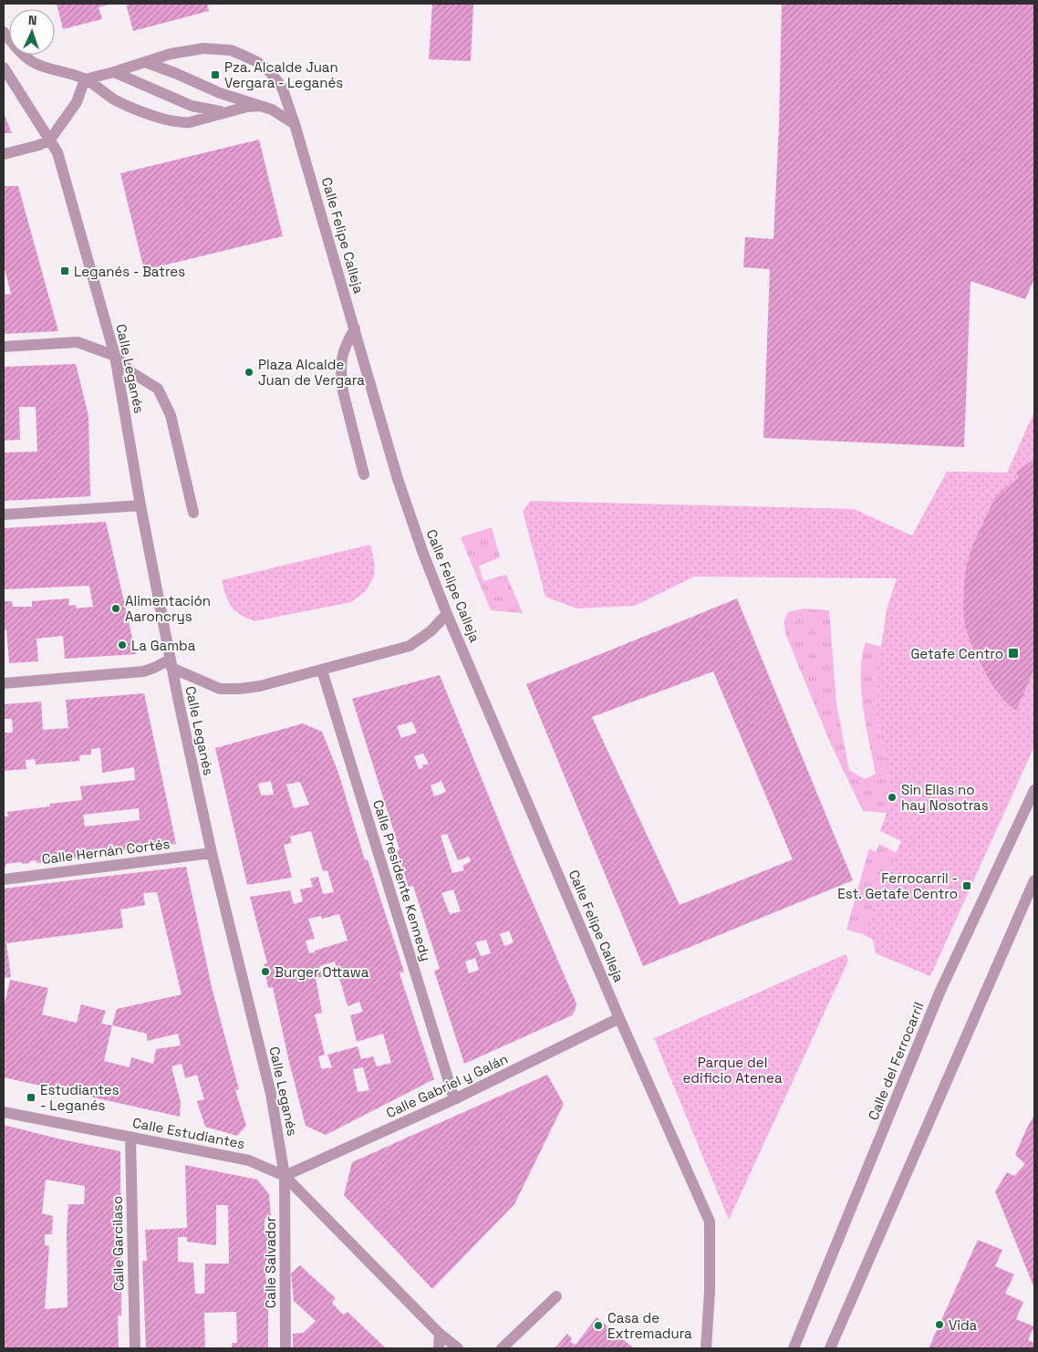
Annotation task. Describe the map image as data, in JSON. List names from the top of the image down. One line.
{"streets":{"street":["Calle Felipe Calleja","Calle Leganés","Calle Hernán Cortés","Calle Presidente Kennedy","Calle del Ferrocarril","Calle Gabriel y Galán","Calle Estudiantes","Calle Garcilaso","Calle Salvador"]},"crossings":[["Calle Felipe Calleja","Calle Gabriel y Galán"],["Calle Leganés","Calle Hernán Cortés"],["Calle Leganés","Calle Gabriel y Galán"],["Calle Leganés","Calle Estudiantes"],["Calle Leganés","Calle Salvador"],["Calle Presidente Kennedy","Calle Gabriel y Galán"],["Calle Gabriel y Galán","Calle Estudiantes"],["Calle Gabriel y Galán","Calle Salvador"],["Calle Estudiantes","Calle Garcilaso"],["Calle Estudiantes","Calle Salvador"]],"parks":["Parque del edificio Atenea"],"places":{"transit":["Pza. Alcalde Juan Vergara - Leganés","Leganés - Batres","Getafe Centro","Ferrocarril - Est. Getafe Centro","Estudiantes - Leganés"],"other":["Plaza Alcalde Juan de Vergara","Alimentación Aaroncrys","La Gamba","Sin Ellas no hay Nosotras","Burger Ottawa","Vida","Casa de Extremadura"]},"north":"top"}
